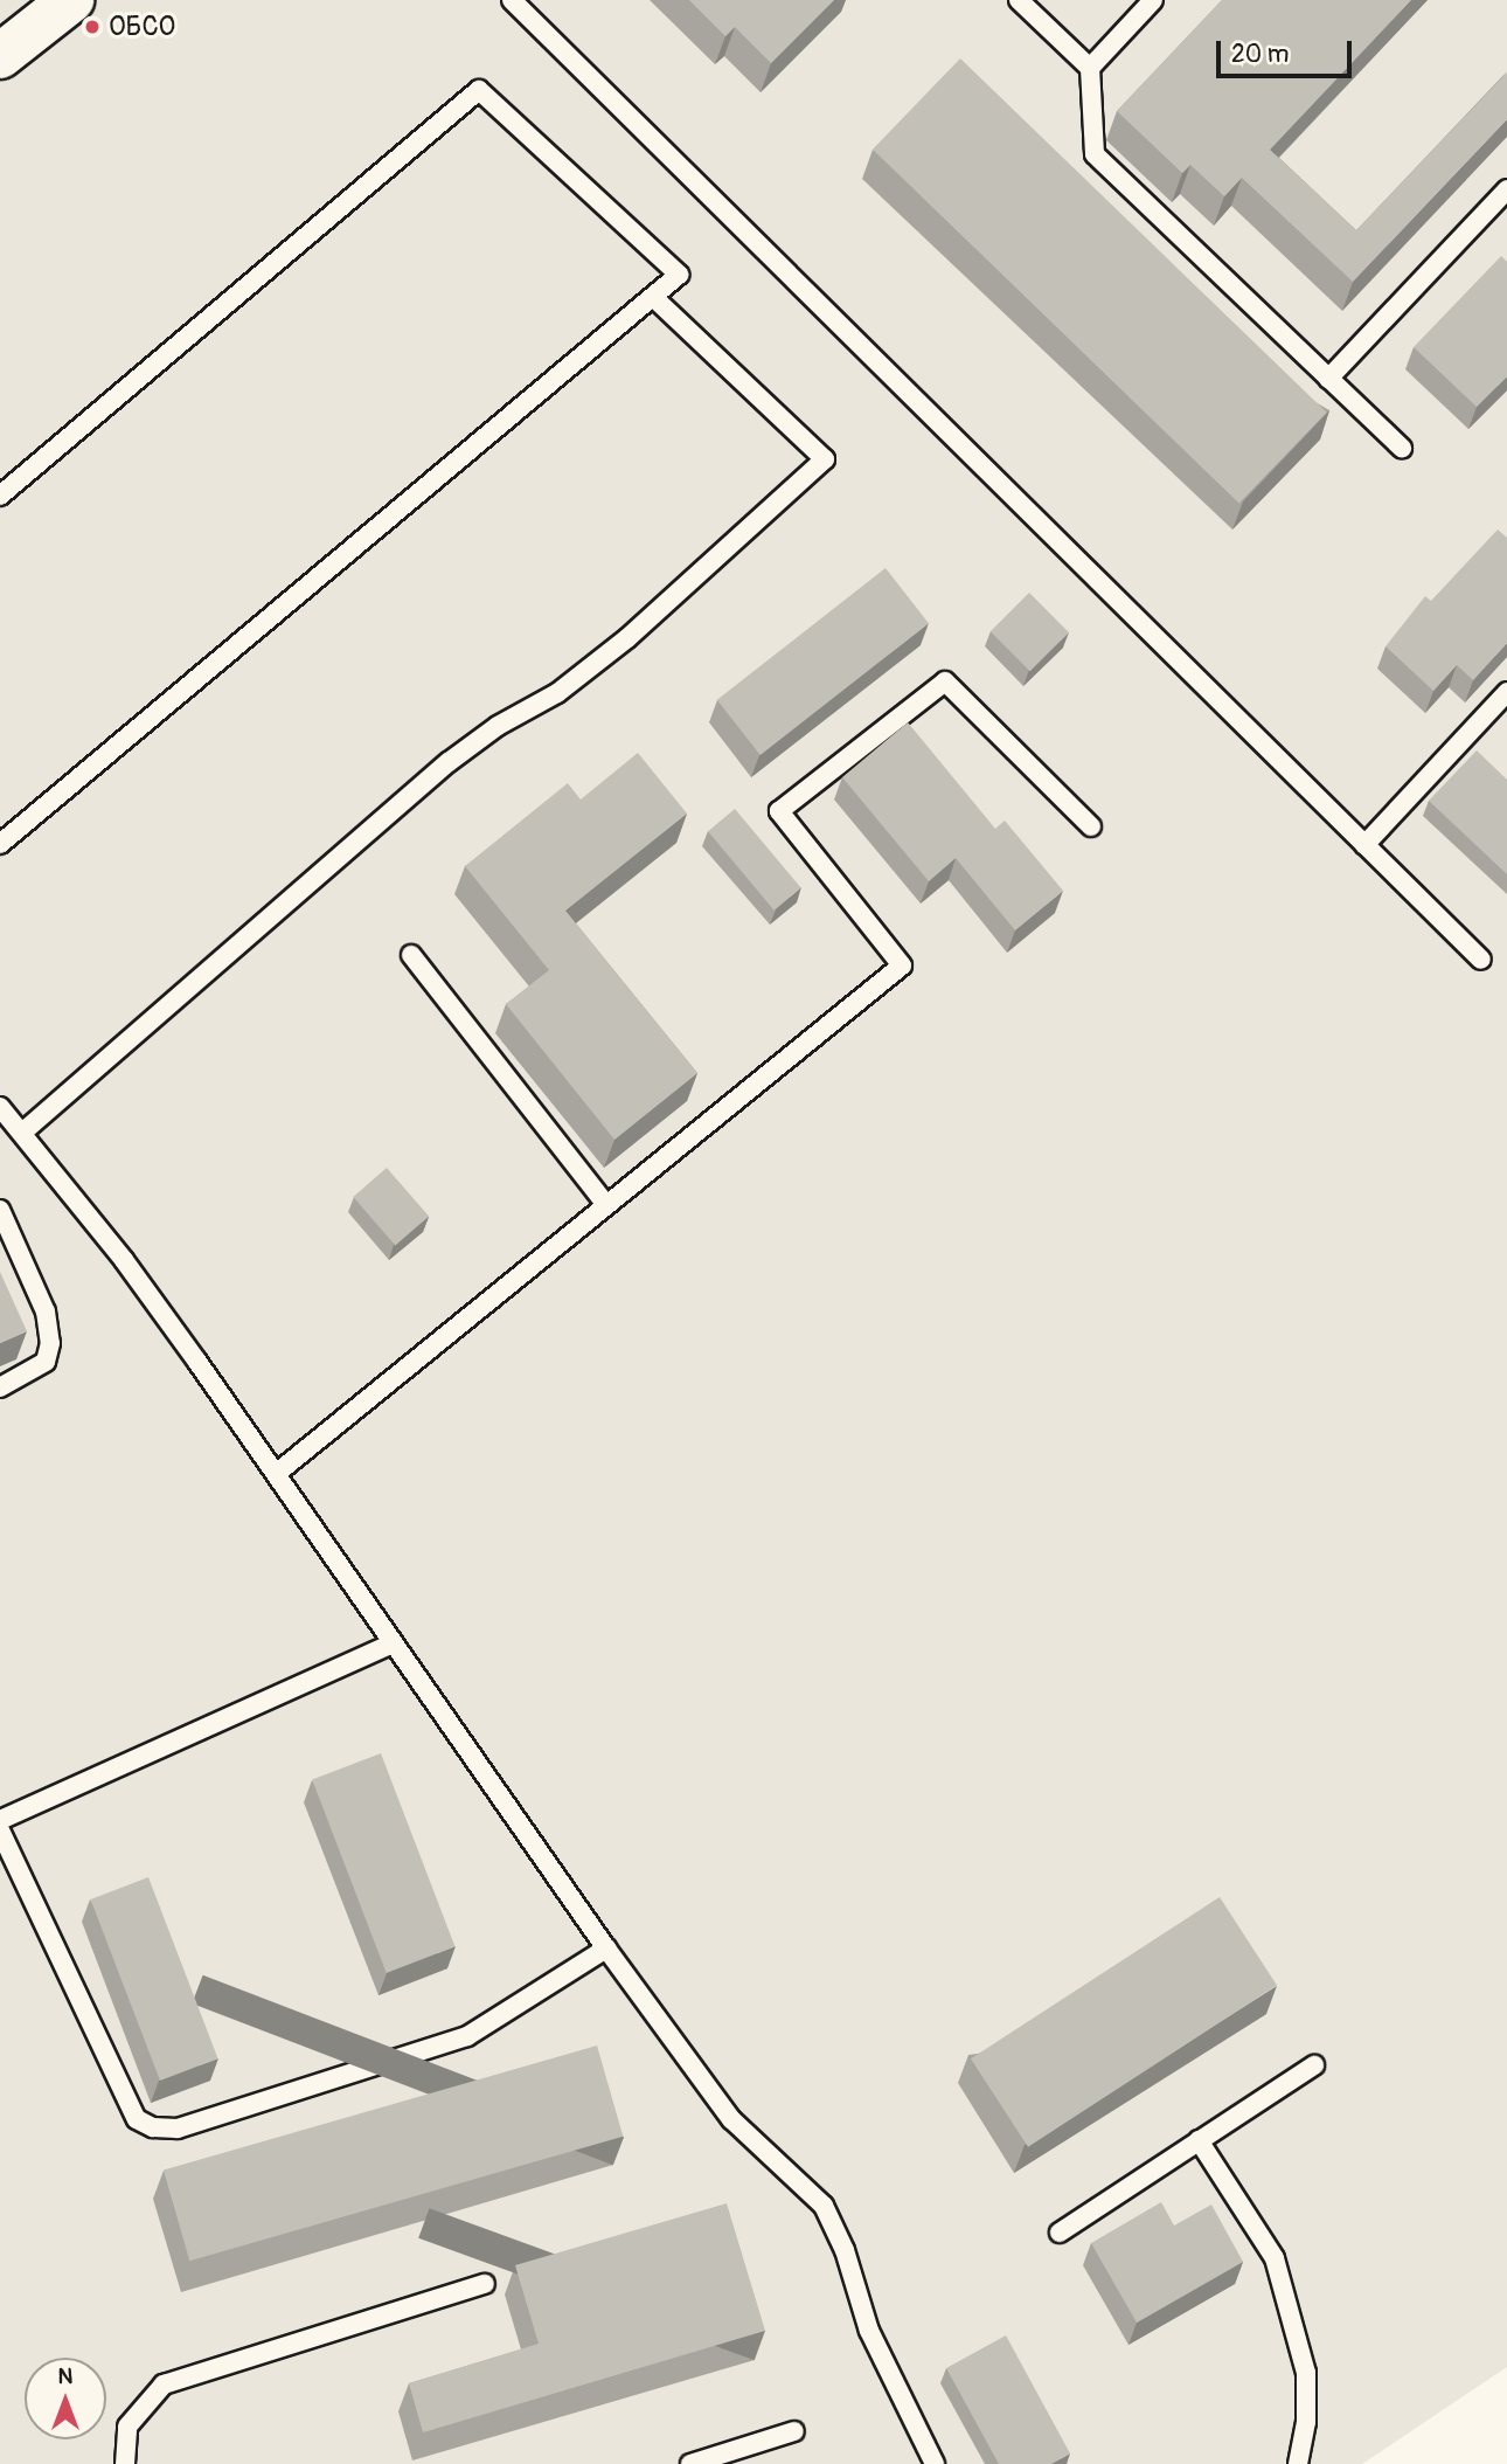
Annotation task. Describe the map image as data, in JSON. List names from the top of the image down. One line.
{"places":["ОБСО"],"scale_bar":"20 m","north":"top"}
